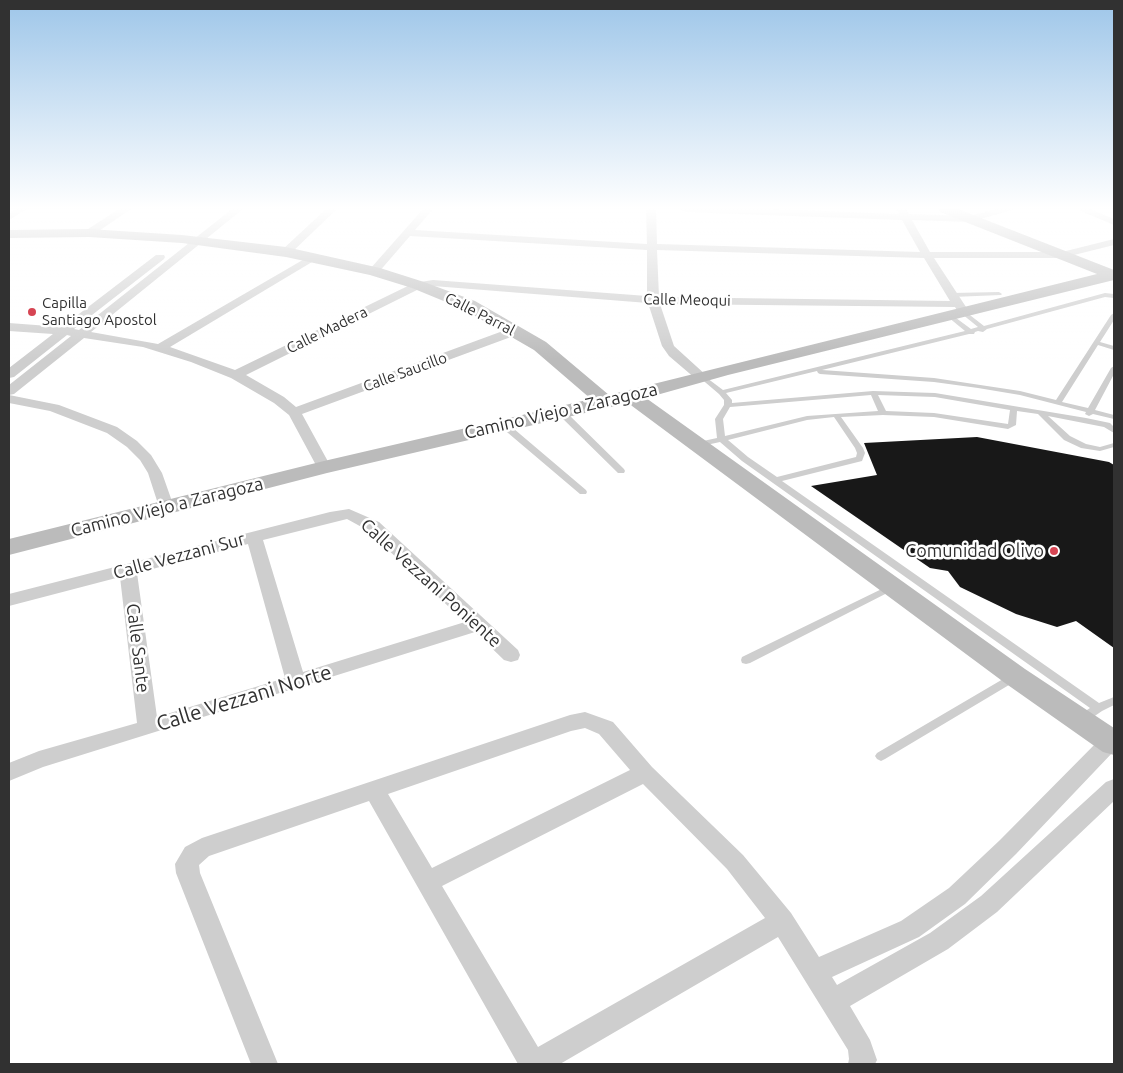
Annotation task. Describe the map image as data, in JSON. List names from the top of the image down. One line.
{"streets":{"street":["Calle Meoqui","Calle Parral","Calle Madera","Calle Saucillo","Camino Viejo a Zaragoza","Calle Vezzani Sur","Calle Vezzani Poniente","Calle Sante","Calle Vezzani Norte"]},"crossings":[["Calle Meoqui","Calle Parral"],["Calle Meoqui","Calle Madera"],["Calle Meoqui","Camino Viejo a Zaragoza"],["Calle Parral","Calle Madera"],["Calle Parral","Calle Saucillo"],["Calle Parral","Camino Viejo a Zaragoza"],["Calle Vezzani Sur","Calle Vezzani Poniente"],["Calle Vezzani Sur","Calle Sante"],["Calle Vezzani Poniente","Calle Vezzani Norte"],["Calle Sante","Calle Vezzani Norte"]],"places":["Capilla Santiago Apostol","Comunidad Olivo"]}
